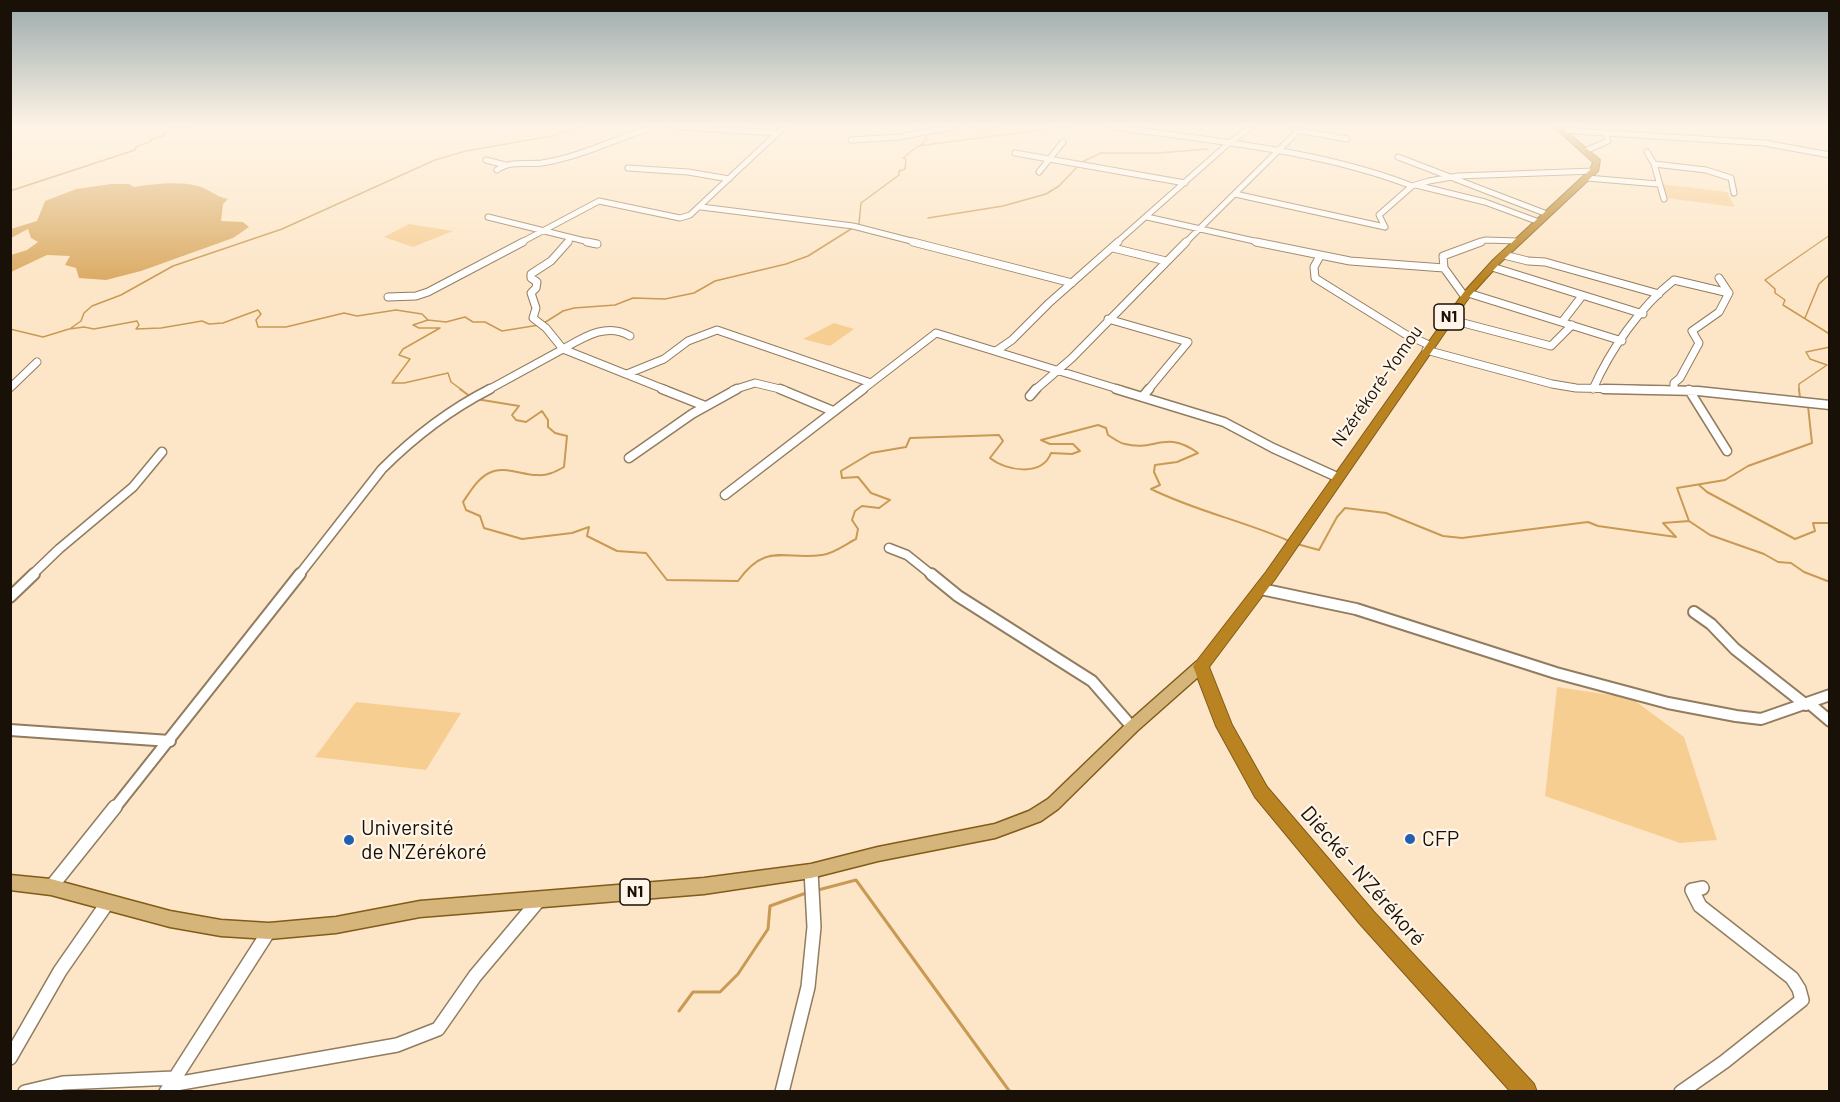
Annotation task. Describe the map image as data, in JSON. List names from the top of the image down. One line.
{"streets":{"highway":["N1","N'zérékoré-Yomou","Diécké - N'Zérékoré"]},"crossings":[["N1","N'zérékoré-Yomou"],["N1","Diécké - N'Zérékoré"],["N'zérékoré-Yomou","Diécké - N'Zérékoré"]],"places":["CFP","Université de N'Zérékoré"]}
